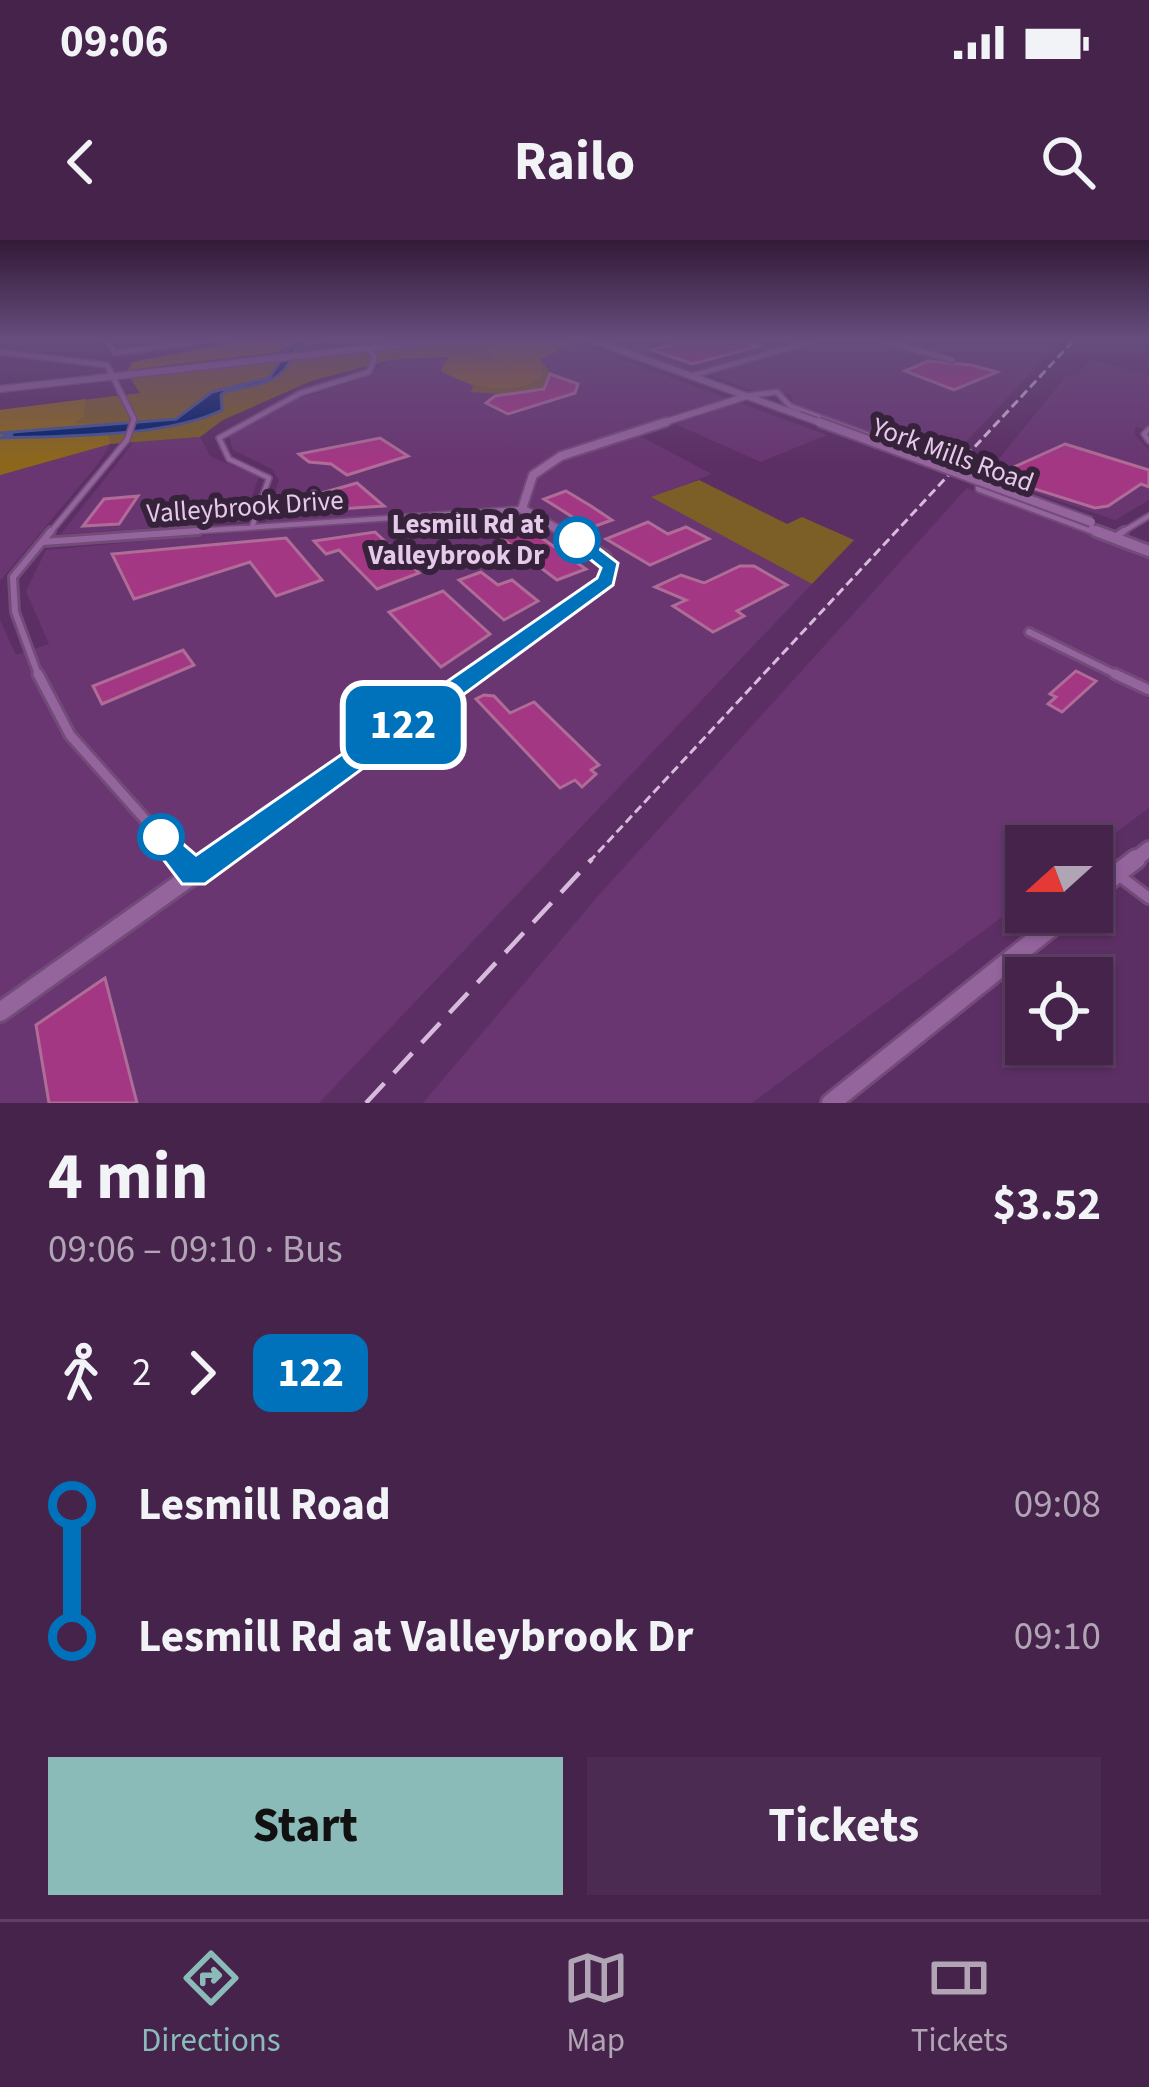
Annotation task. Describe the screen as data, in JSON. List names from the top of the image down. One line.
{"streets":{"main road":["York Mills Road"],"street":["Valleybrook Drive"]},"places":["Lesmill Rd at Valleybrook Dr"],"lines":["bus line 122"],"north":"left","page":{"status":"09:06","header":"Railo","on_map":"122","heading":["4 min","09:06 – 09:10 · Bus","$3.52"],"legs":["2","122"],"list":[{"name":"Lesmill Road","value":"09:08"},{"name":"Lesmill Rd at Valleybrook Dr","value":"09:10"}],"buttons":["Start","Tickets"],"tabs":["Directions","Map","Tickets"]}}
